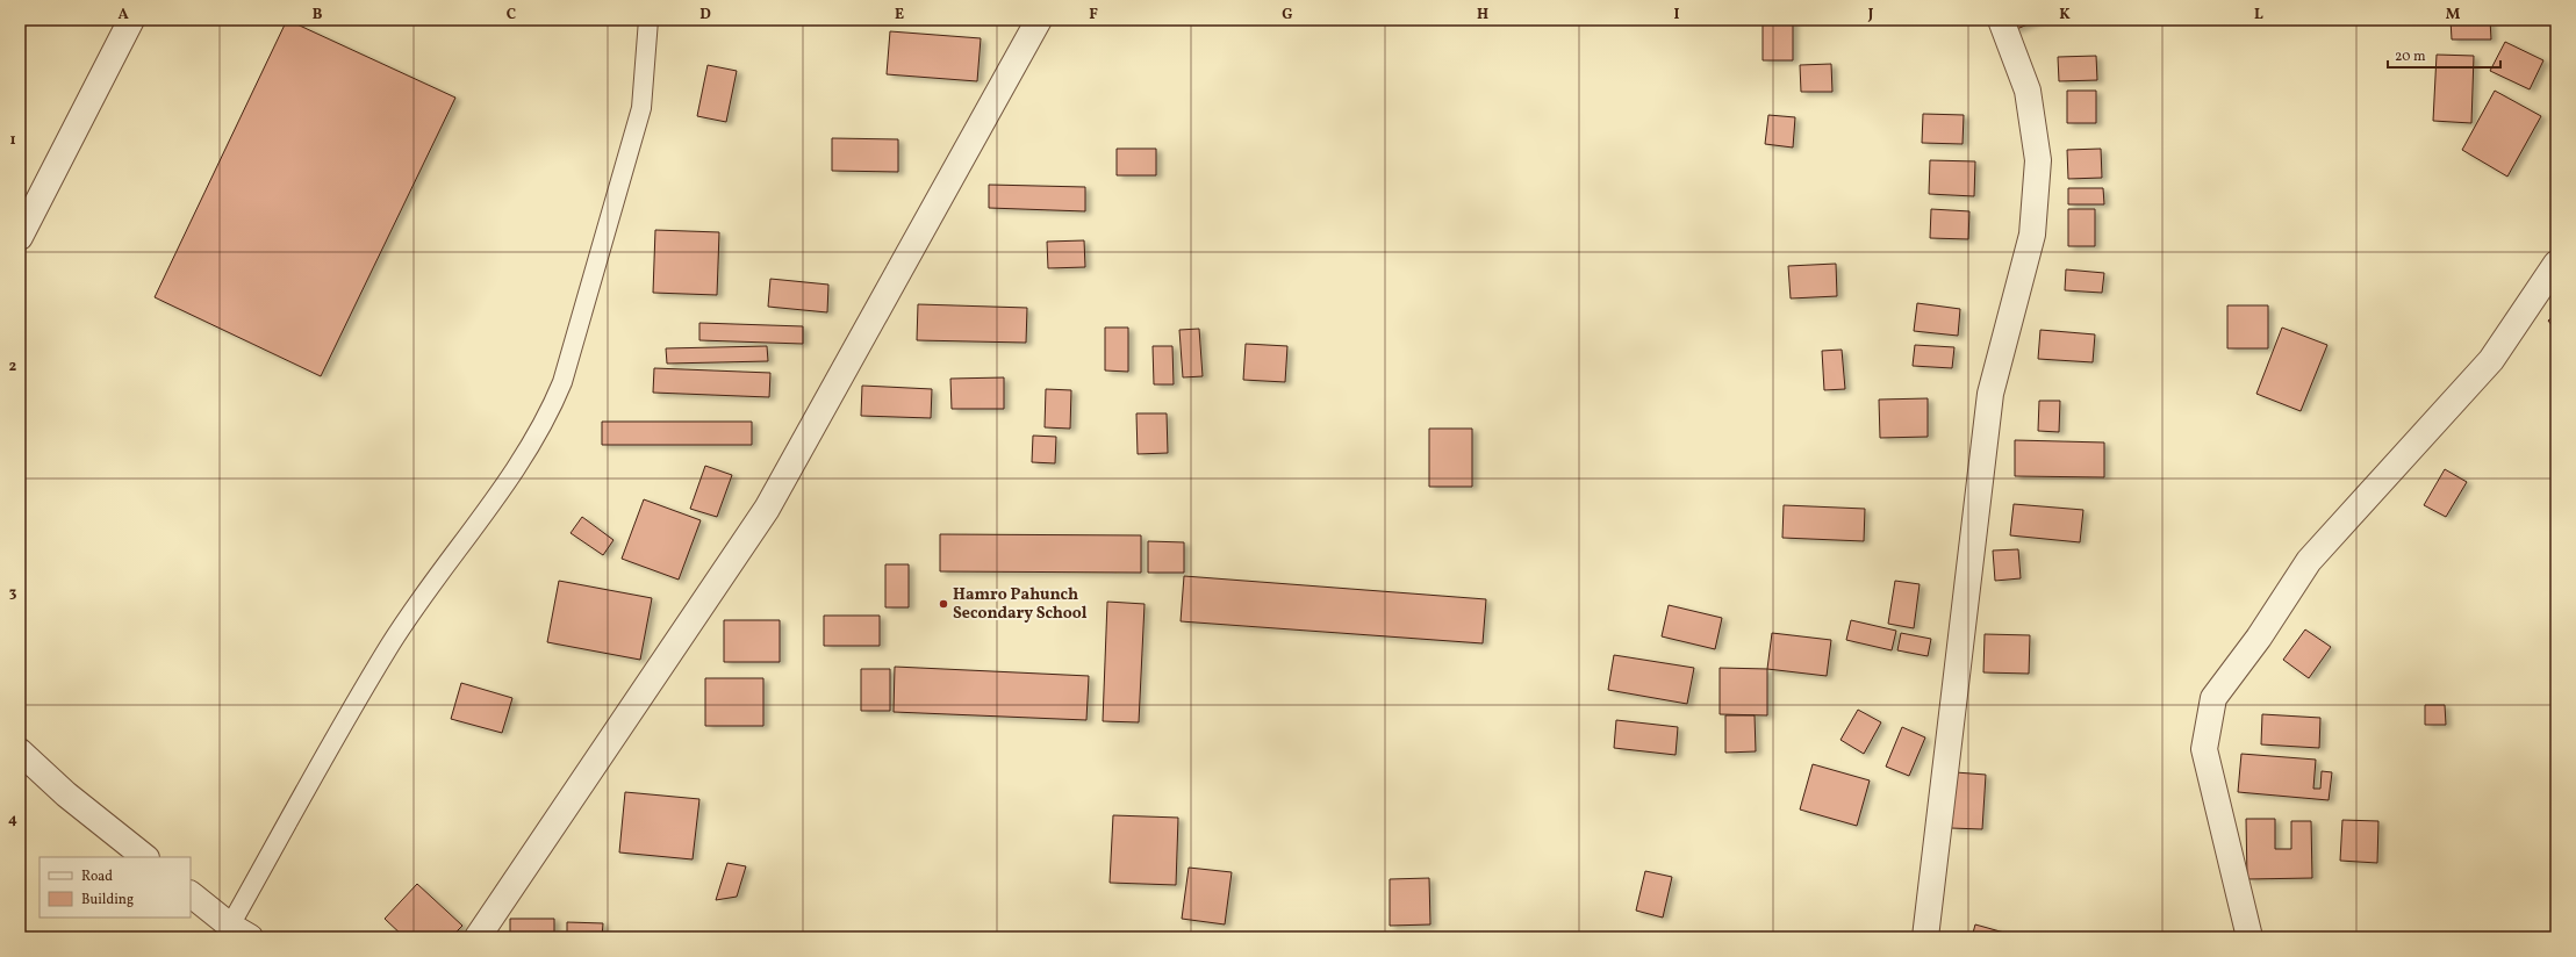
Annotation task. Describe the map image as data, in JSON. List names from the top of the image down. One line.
{"places":["Hamro Pahunch Secondary School"],"legend":["Road","Building"],"scale_bar":"20 m","grid":{"columns":["A","B","C","D","E","F","G","H","I","J","K","L","M"],"rows":["1","2","3","4"]}}
